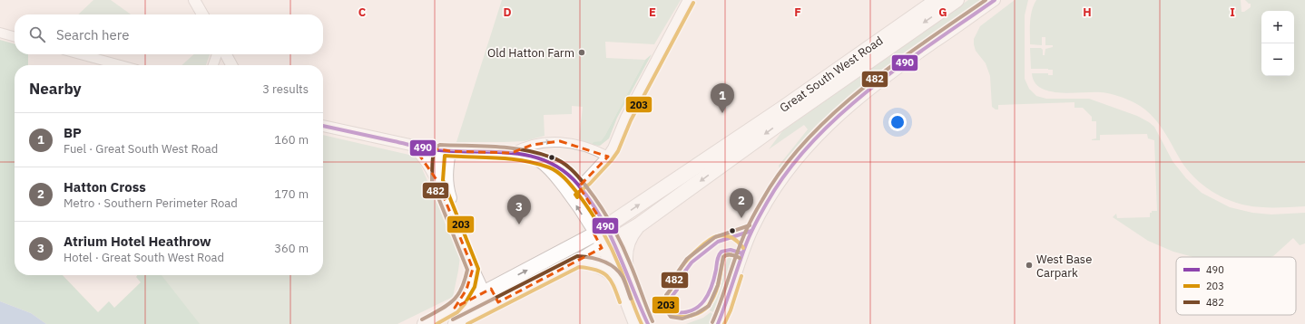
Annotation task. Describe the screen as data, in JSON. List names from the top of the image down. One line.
{"streets":{"highway":["Great South West Road"]},"places":["Old Hatton Farm","West Base Carpark"],"lines":["transit line 490","transit line 482","transit line 203"],"legend":["490","203","482"],"page":{"map_buttons":["+","−"],"search":"Search here","heading":["Nearby","3 results"],"pins":["1","2","3"],"list":[{"mark":"1","name":"BP","note":"Fuel · Great South West Road","value":"160 m"},{"mark":"2","name":"Hatton Cross","note":"Metro · Southern Perimeter Road","value":"170 m"},{"mark":"3","name":"Atrium Hotel Heathrow","note":"Hotel · Great South West Road","value":"360 m"}]},"grid":{"columns":["C","D","E","F","G","H","I"]}}
